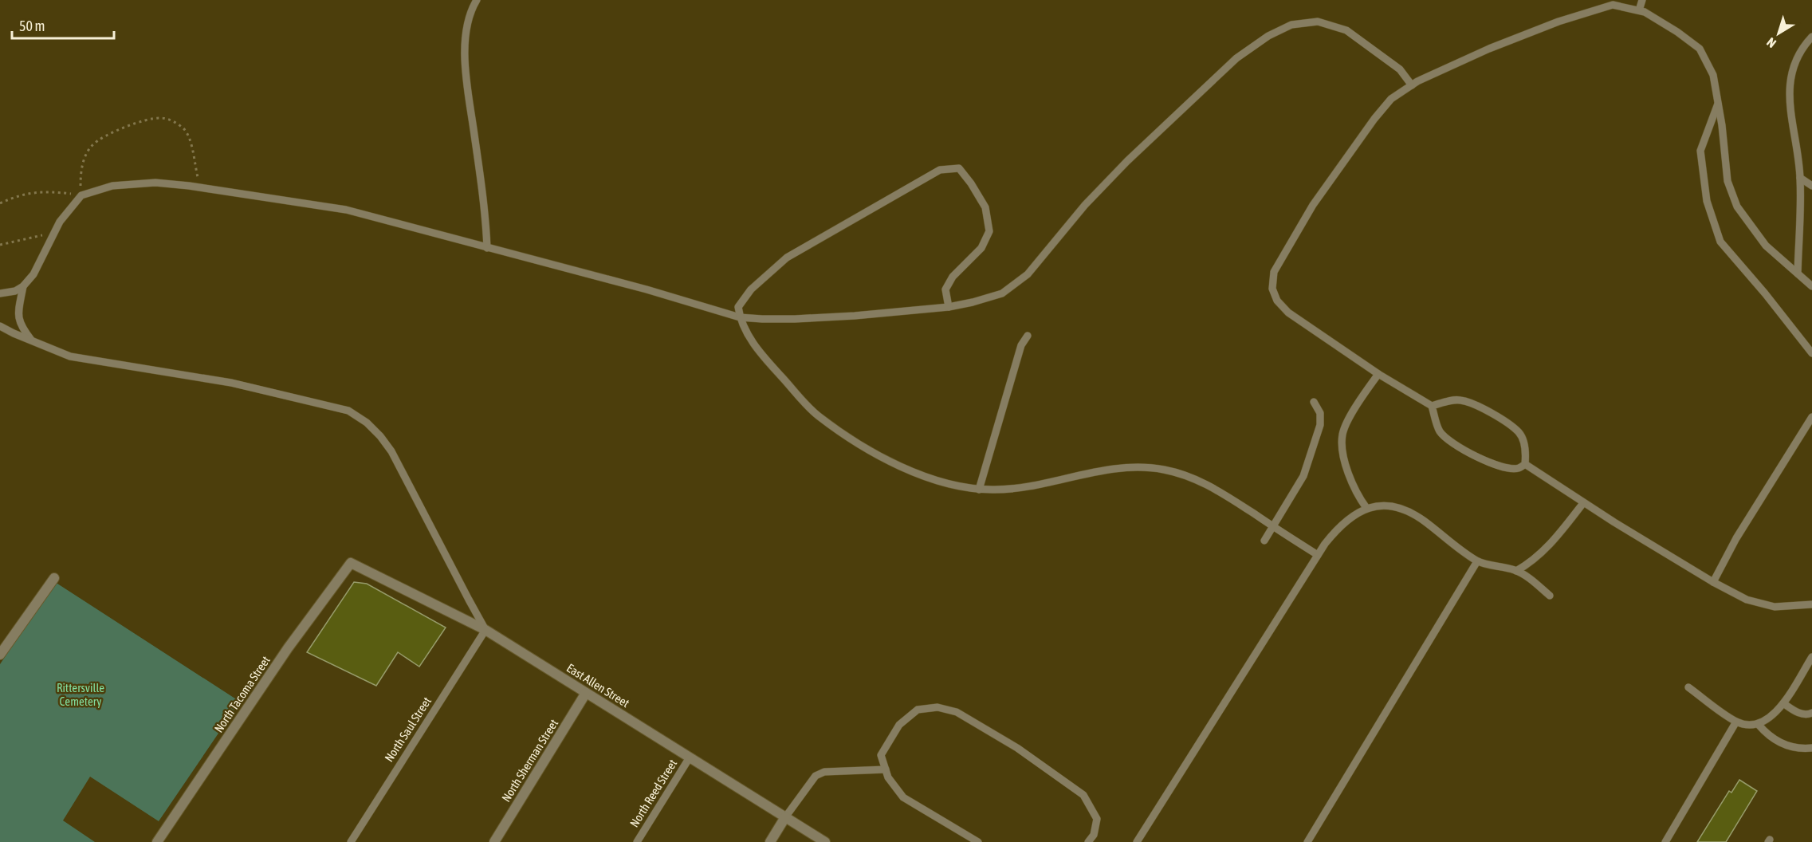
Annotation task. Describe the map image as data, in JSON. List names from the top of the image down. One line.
{"streets":{"street":["East Allen Street","North Tacoma Street","North Sherman Street"],"lane":["North Saul Street","North Reed Street"]},"crossings":[["East Allen Street","North Tacoma Street"],["East Allen Street","North Saul Street"],["East Allen Street","North Sherman Street"],["East Allen Street","North Reed Street"]],"parks":["Rittersville Cemetery"],"scale_bar":"50 m","north":"bottom left"}
